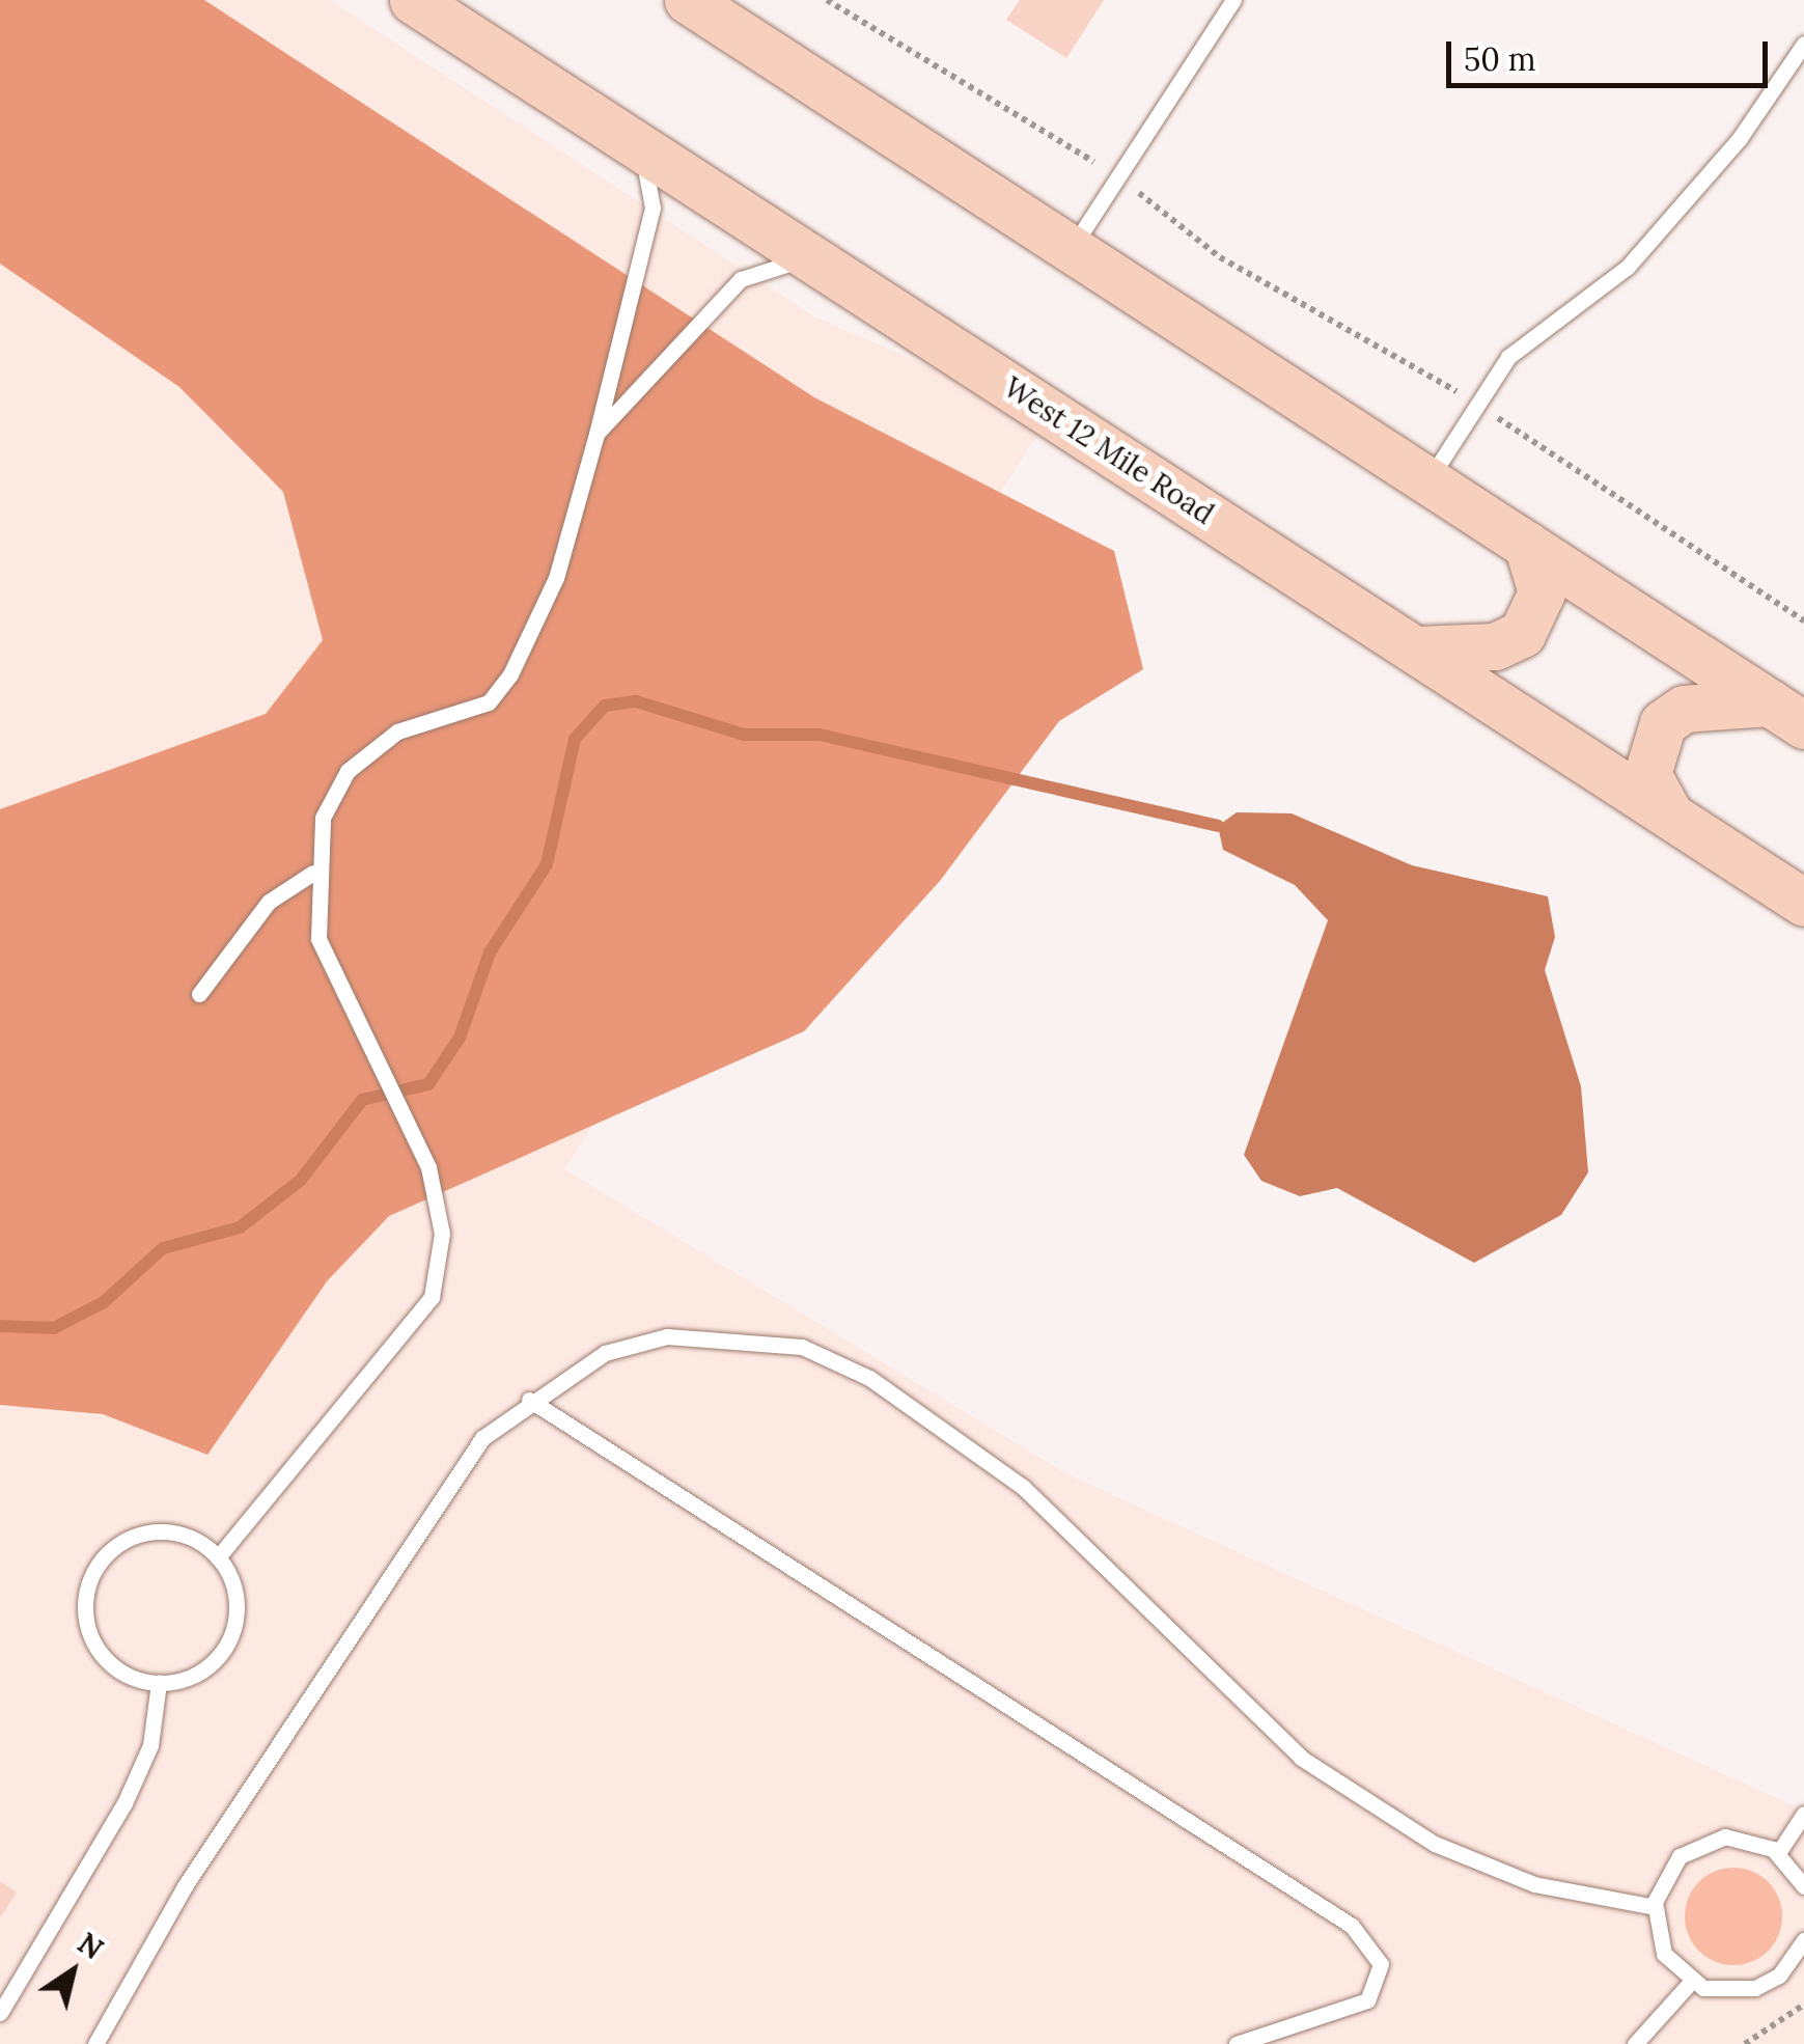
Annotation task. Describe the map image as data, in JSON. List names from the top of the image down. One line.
{"streets":{"main road":["West 12 Mile Road"]},"scale_bar":"50 m","north":"top right"}
